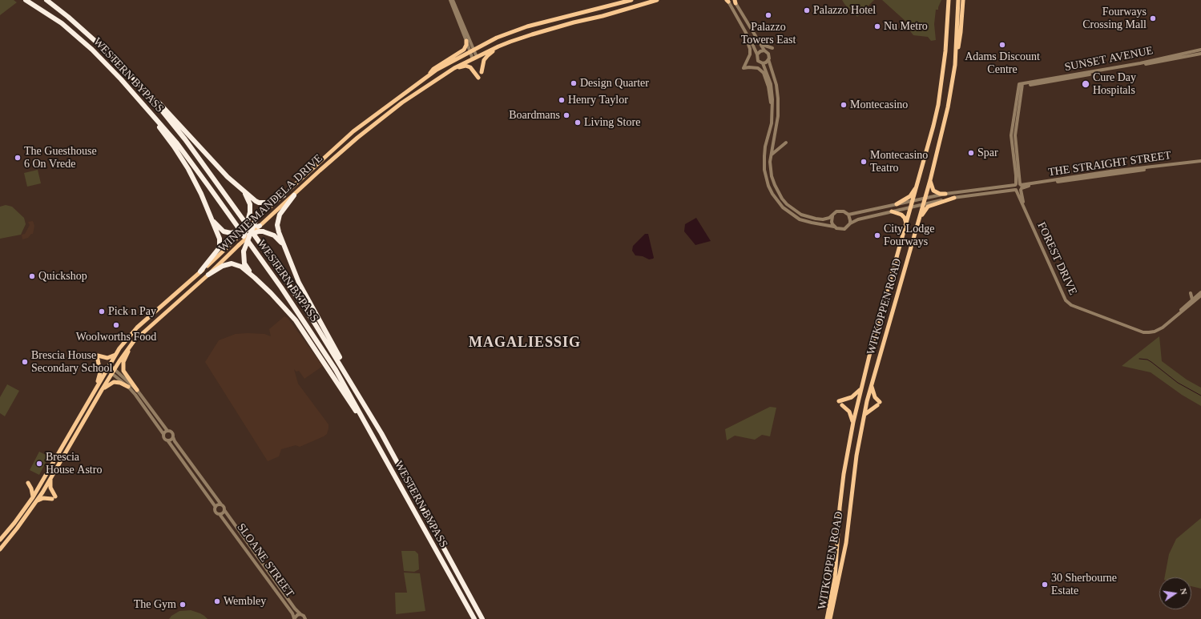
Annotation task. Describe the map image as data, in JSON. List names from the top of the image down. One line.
{"streets":{"highway":["WESTERN BYPASS"],"main road":["WINNIE MANDELA DRIVE","WITKOPPEN ROAD"],"street":["SUNSET AVENUE","THE STRAIGHT STREET","FOREST DRIVE","SLOANE STREET"]},"crossings":[["SUNSET AVENUE","FOREST DRIVE"],["THE STRAIGHT STREET","FOREST DRIVE"],["THE STRAIGHT STREET","WITKOPPEN ROAD"]],"districts":["MAGALIESSIG"],"places":["Palazzo Hotel","Palazzo Towers East","Fourways Crossing Mall","Nu Metro","Adams Discount Centre","Design Quarter","Cure Day Hospitals","Henry Taylor","Montecasino","Boardmans","Living Store","Spar","The Guesthouse 6 On Vrede","Montecasino Teatro","City Lodge Fourways","Quickshop","Pick n Pay","Woolworths Food","Brescia House Secondary School","Brescia House Astro","30 Sherbourne Estate","Wembley","The Gym"],"north":"right"}
